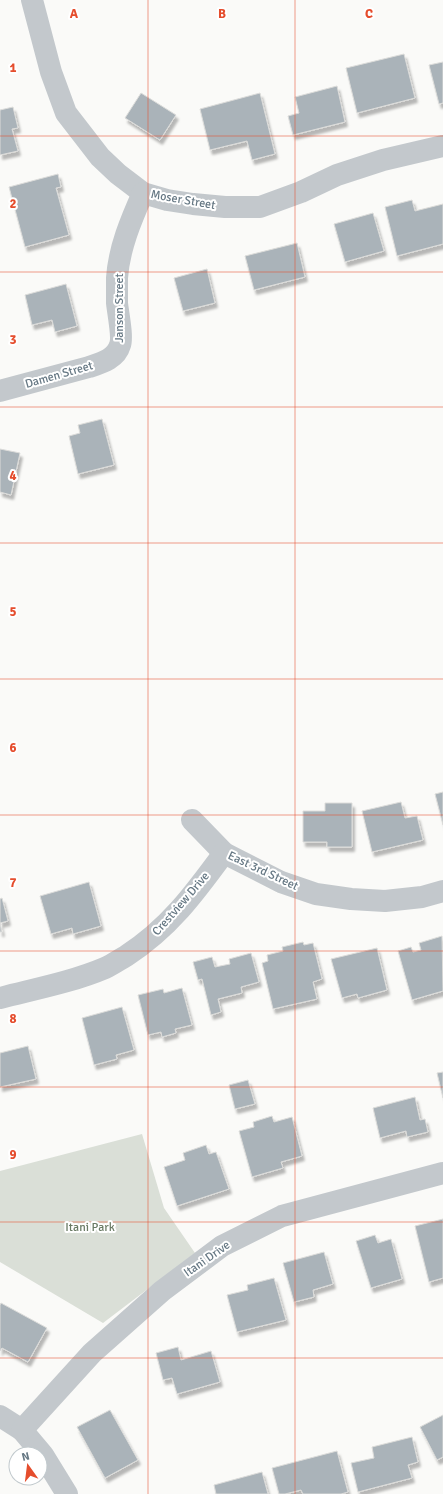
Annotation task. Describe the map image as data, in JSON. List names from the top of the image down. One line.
{"streets":{"street":["Moser Street","Janson Street","Damen Street","East 3rd Street","Crestview Drive","Itani Drive"]},"crossings":[["Moser Street","Janson Street"],["Janson Street","Damen Street"],["East 3rd Street","Crestview Drive"]],"parks":["Itani Park"],"north":"top","grid":{"columns":["A","B","C"],"rows":["1","2","3","4","5","6","7","8","9"]}}
